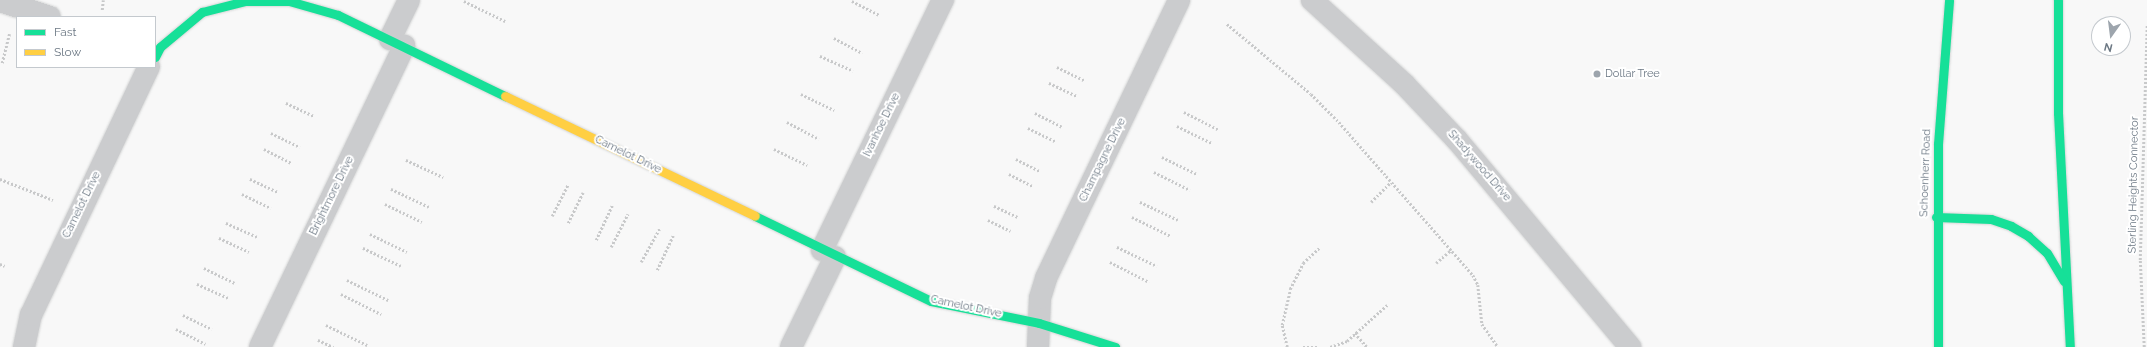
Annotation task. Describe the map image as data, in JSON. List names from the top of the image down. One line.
{"streets":{"street":["Ivanhoe Drive","Camelot Drive","Champagne Drive","Shadywood Drive","Schoenherr Road","Brightmore Drive"],"path":["Sterling Heights Connector"]},"crossings":[["Ivanhoe Drive","Camelot Drive"],["Camelot Drive","Champagne Drive"],["Camelot Drive","Brightmore Drive"]],"places":["Dollar Tree"],"legend":["Fast","Slow"],"north":"bottom"}
